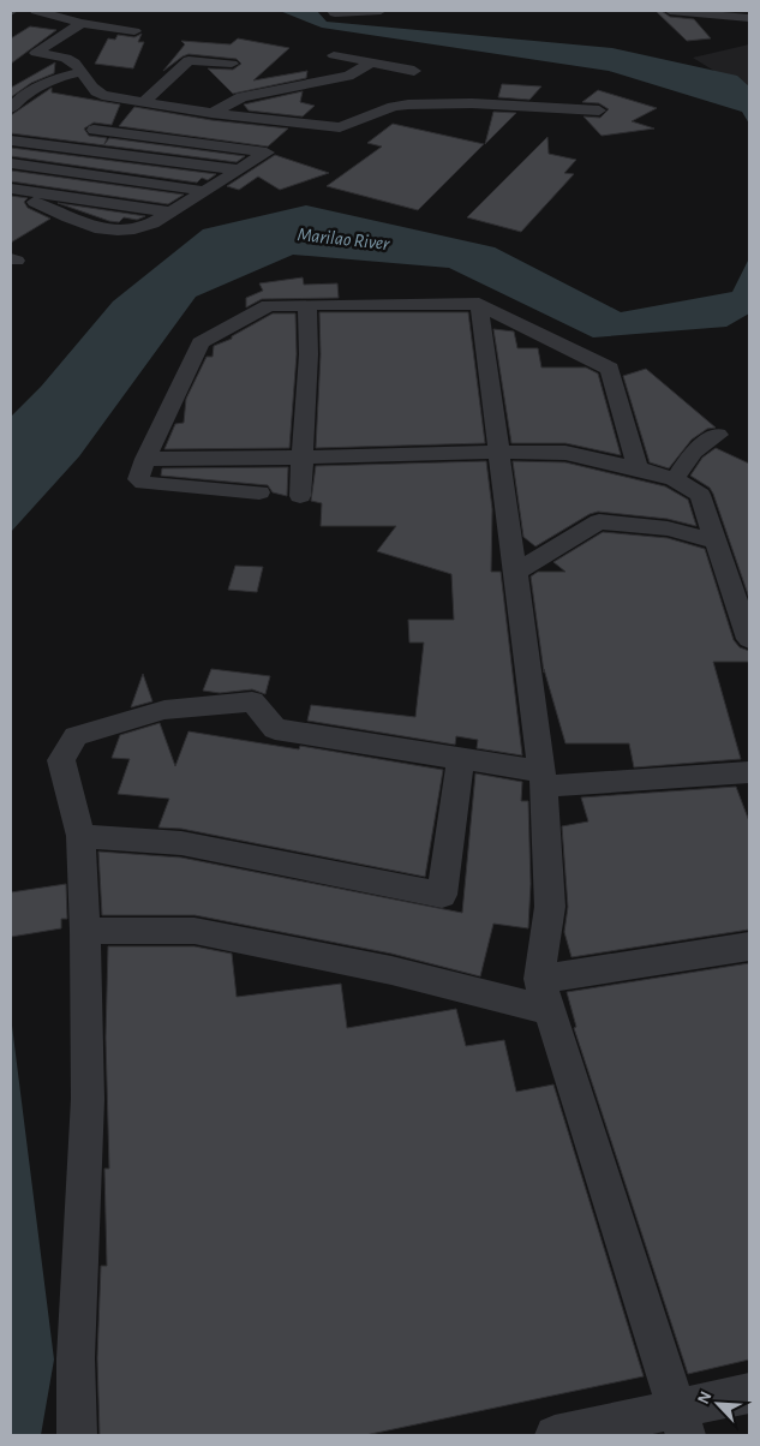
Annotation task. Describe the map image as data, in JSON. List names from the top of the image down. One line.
{"water":["Marilao River"],"north":"top left"}
